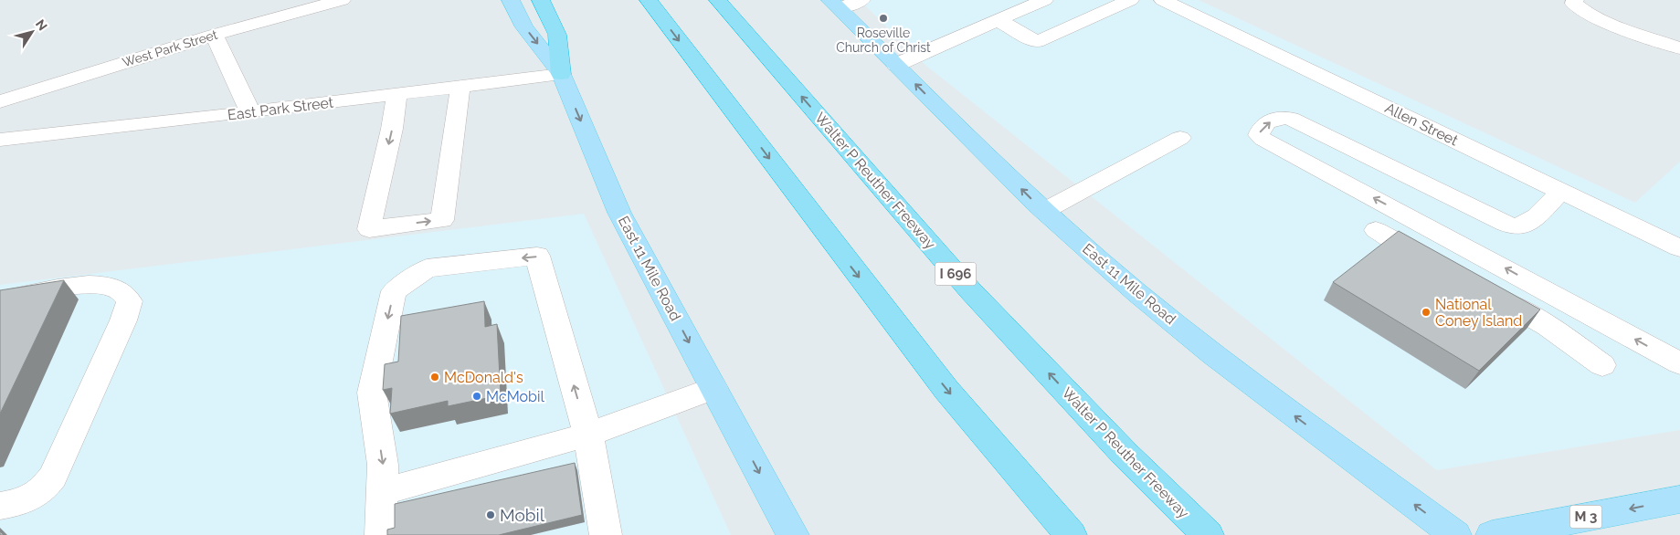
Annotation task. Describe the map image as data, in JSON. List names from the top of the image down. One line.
{"streets":{"highway":["Walter P Reuther Freeway","I 696"],"main road":["East 11 Mile Road","M 3"],"street":["West Park Street","East Park Street","Allen Street"]},"crossings":[["East Park Street","East 11 Mile Road"]],"places":["Roseville Church of Christ","National Coney Island","McDonald's","McMobil","Mobil"],"north":"top right"}
